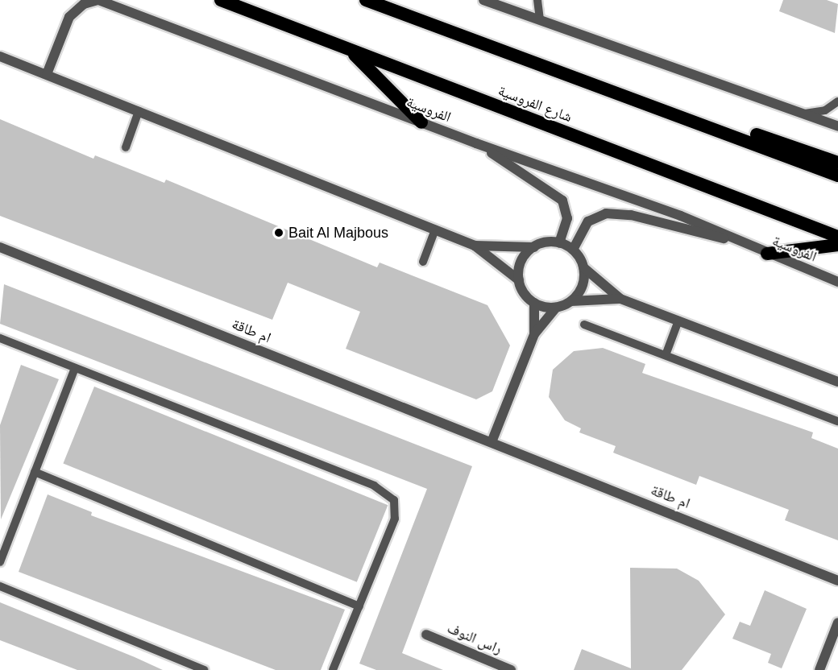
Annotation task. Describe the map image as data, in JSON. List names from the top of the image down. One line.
{"streets":{"highway":["شارع الفروسية"],"street":["الفروسية","ام طاقة","راس النوف"]},"places":["Bait Al Majbous"]}
